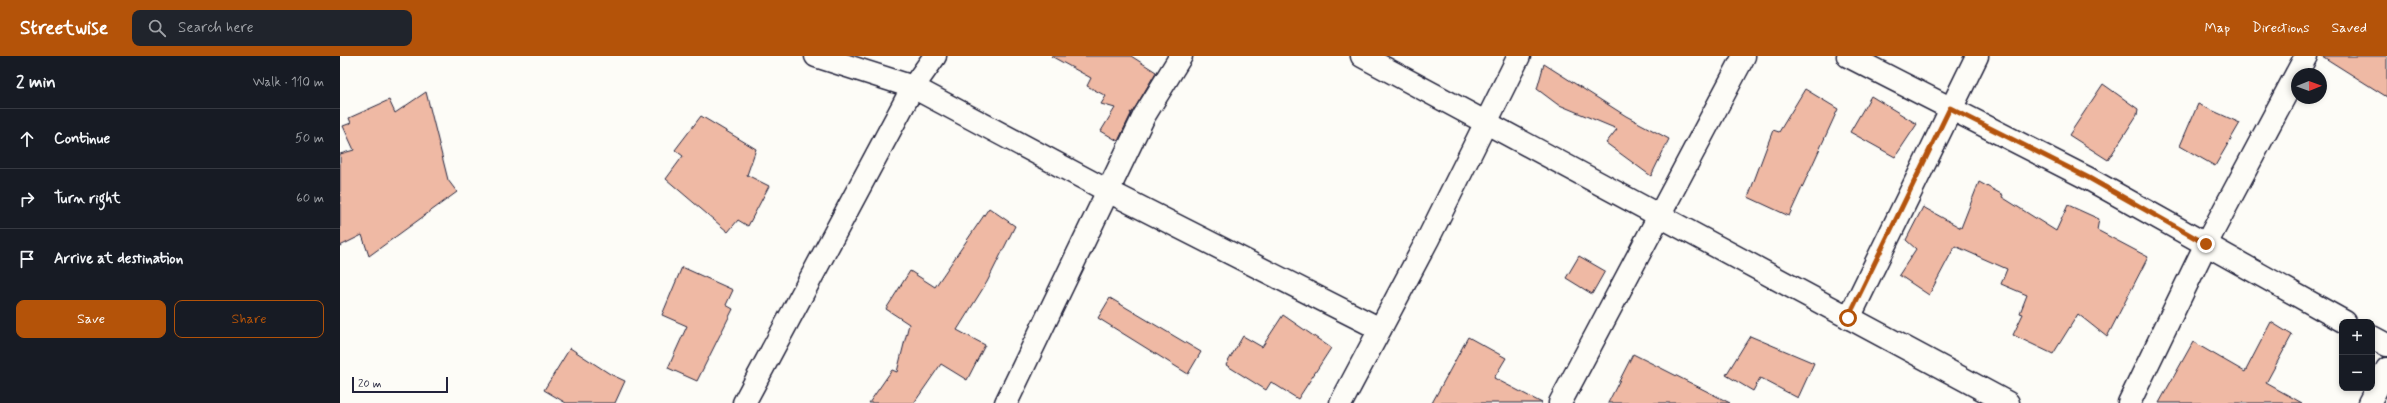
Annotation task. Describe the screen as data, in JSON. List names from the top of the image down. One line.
{"scale_bar":"20 m","north":"right","page":{"header":"Streetwise","search":"Search here","nav":["Map","Directions","Saved"],"heading":["2 min","Walk · 110 m"],"list":[["Continue","50 m"],["Turn right","60 m"],"Arrive at destination"],"buttons":["Save","Share"],"map_buttons":["+","−"],"scale":"20 m"}}
